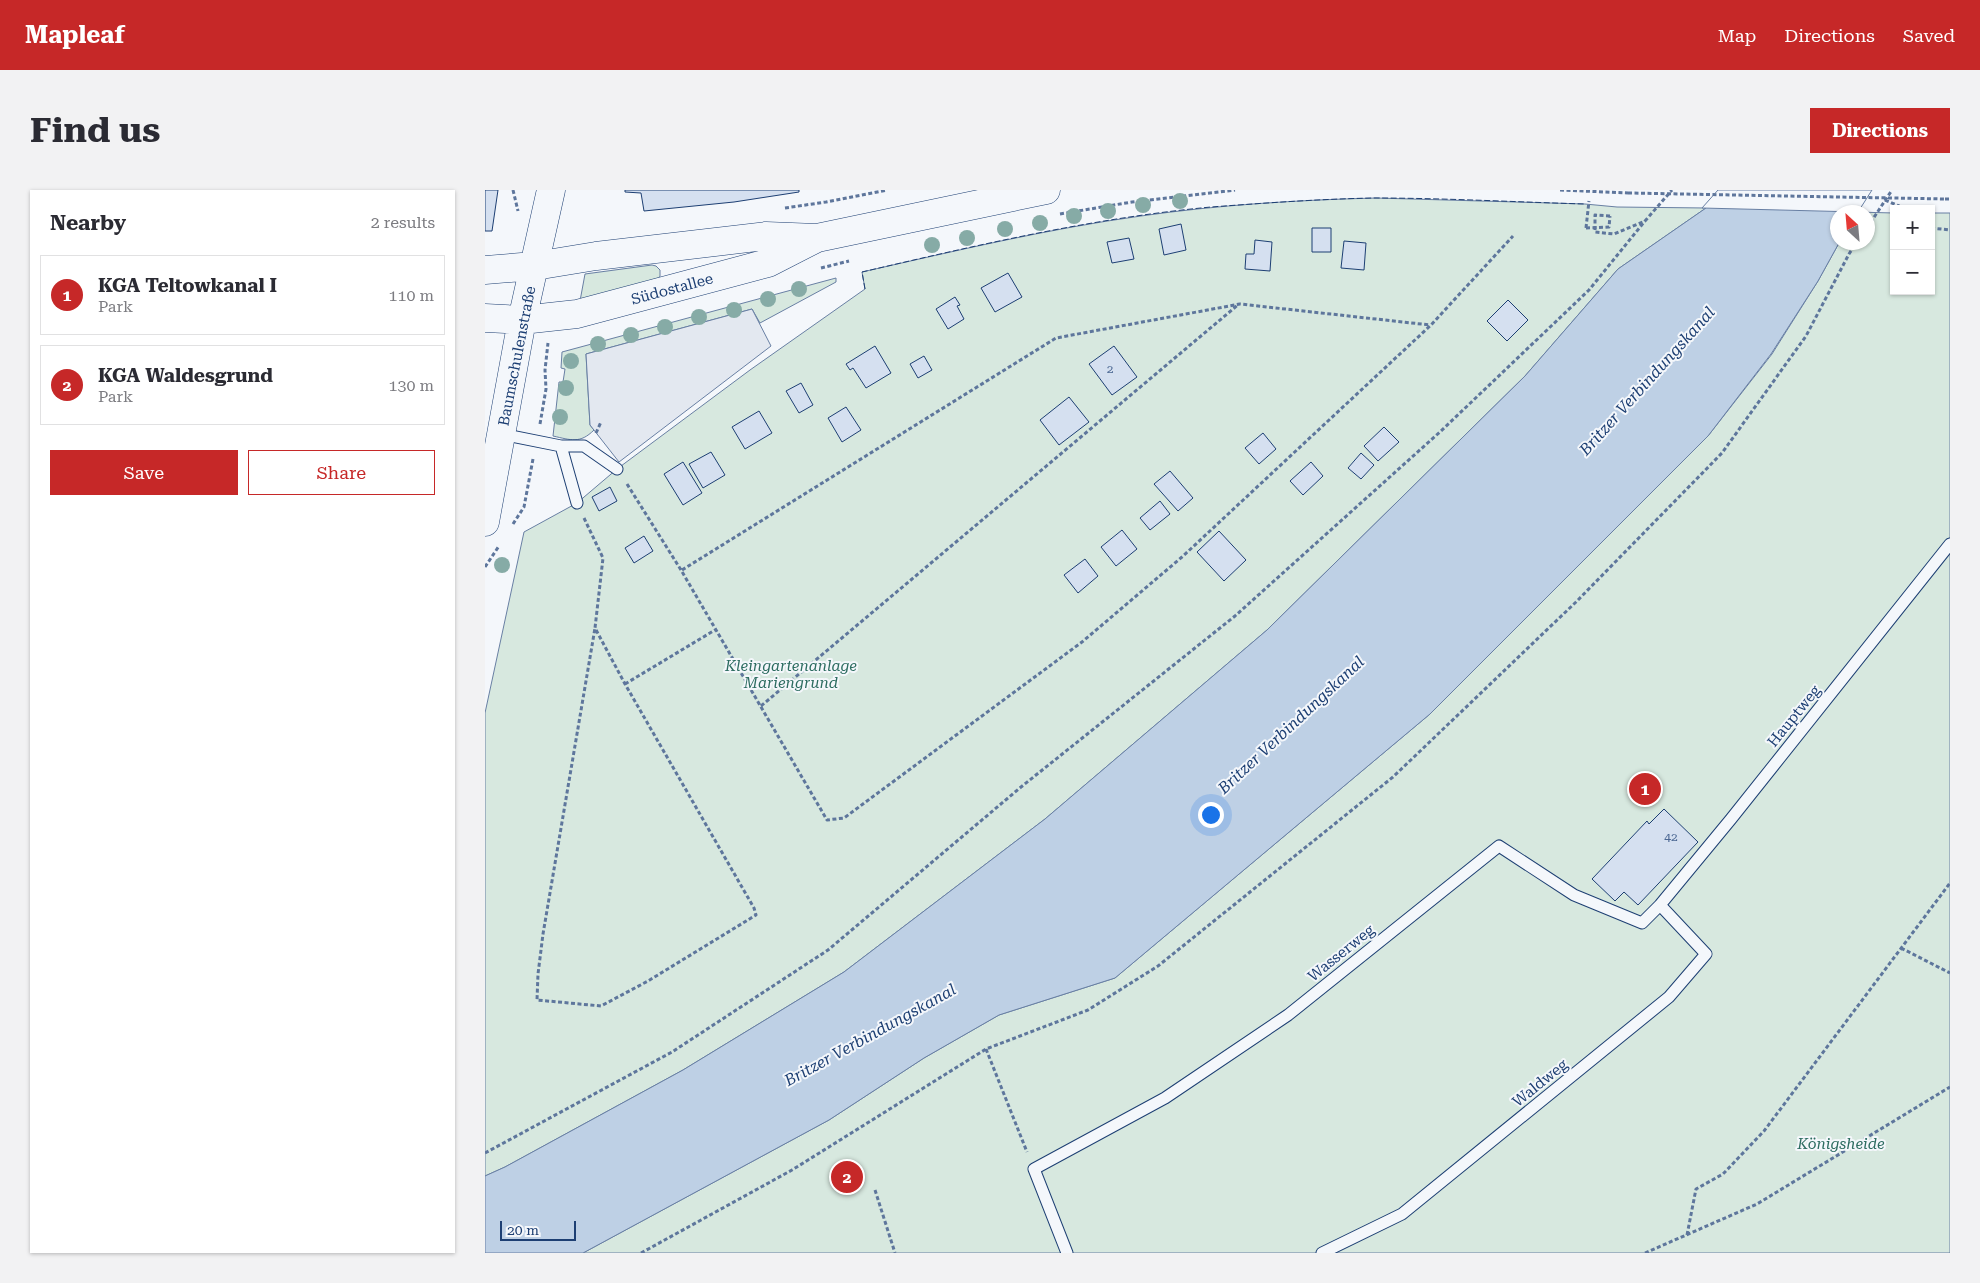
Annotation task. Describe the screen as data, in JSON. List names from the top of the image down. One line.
{"streets":{"main road":["Südostallee","Baumschulenstraße"],"lane":["Hauptweg","Wasserweg","Waldweg"]},"crossings":[["Südostallee","Baumschulenstraße"],["Hauptweg","Wasserweg"],["Hauptweg","Waldweg"],["Wasserweg","Waldweg"]],"water":["Britzer Verbindungskanal"],"parks":["Kleingartenanlage Mariengrund","Königsheide"],"house_numbers":["2","42"],"scale_bar":"20 m","north":"top left","page":{"header":"Mapleaf","nav":["Map","Directions","Saved"],"buttons":["Directions",["Save","Share"]],"title":"Find us","heading":["Nearby","2 results"],"map_buttons":["+","−"],"list":[{"mark":"1","name":"KGA Teltowkanal I","note":"Park","value":"110 m"},{"mark":"2","name":"KGA Waldesgrund","note":"Park","value":"130 m"}],"pins":["1","2"],"scale":"20 m"}}
